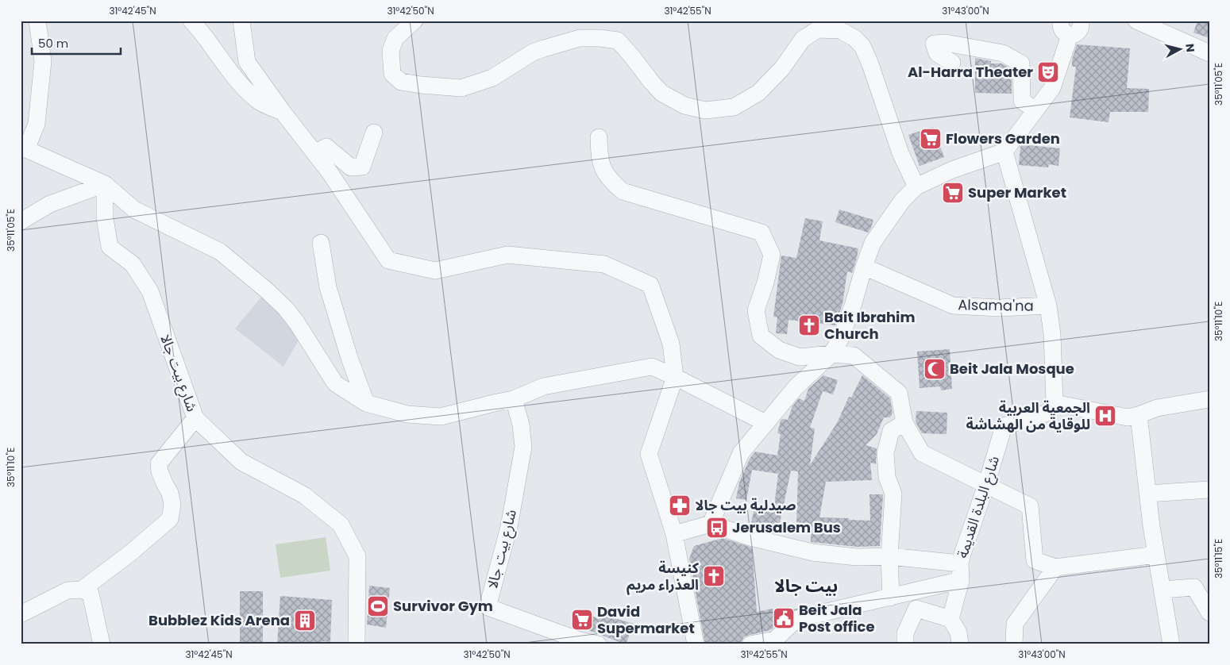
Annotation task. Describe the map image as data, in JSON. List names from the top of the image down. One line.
{"streets":{"street":["Alsama'na","شارع بيت جالا","شارع البلدة القديمة"]},"districts":["بيت جالا"],"places":{"theatre":["Al-Harra Theater"],"supermarket":["Flowers Garden","Super Market","David Supermarket"],"church":["Bait Ibrahim Church","كنيسة العذراء مريم"],"mosque":["Beit Jala Mosque"],"hospital":["الجمعية العربية للوقاية من الهشاشة"],"pharmacy":["صيدلية بيت جالا"],"bus stop":["Jerusalem Bus"],"sports":["Survivor Gym"],"public building":["Beit Jala Post office"],"building":["Bubblez Kids Arena"]},"scale_bar":"50 m","north":"right","coordinates":["31°42'45\"N","31°42'50\"N","31°42'55\"N","31°43'00\"N","35°11'05\"E","35°11'10\"E","35°11'15\"E"]}
